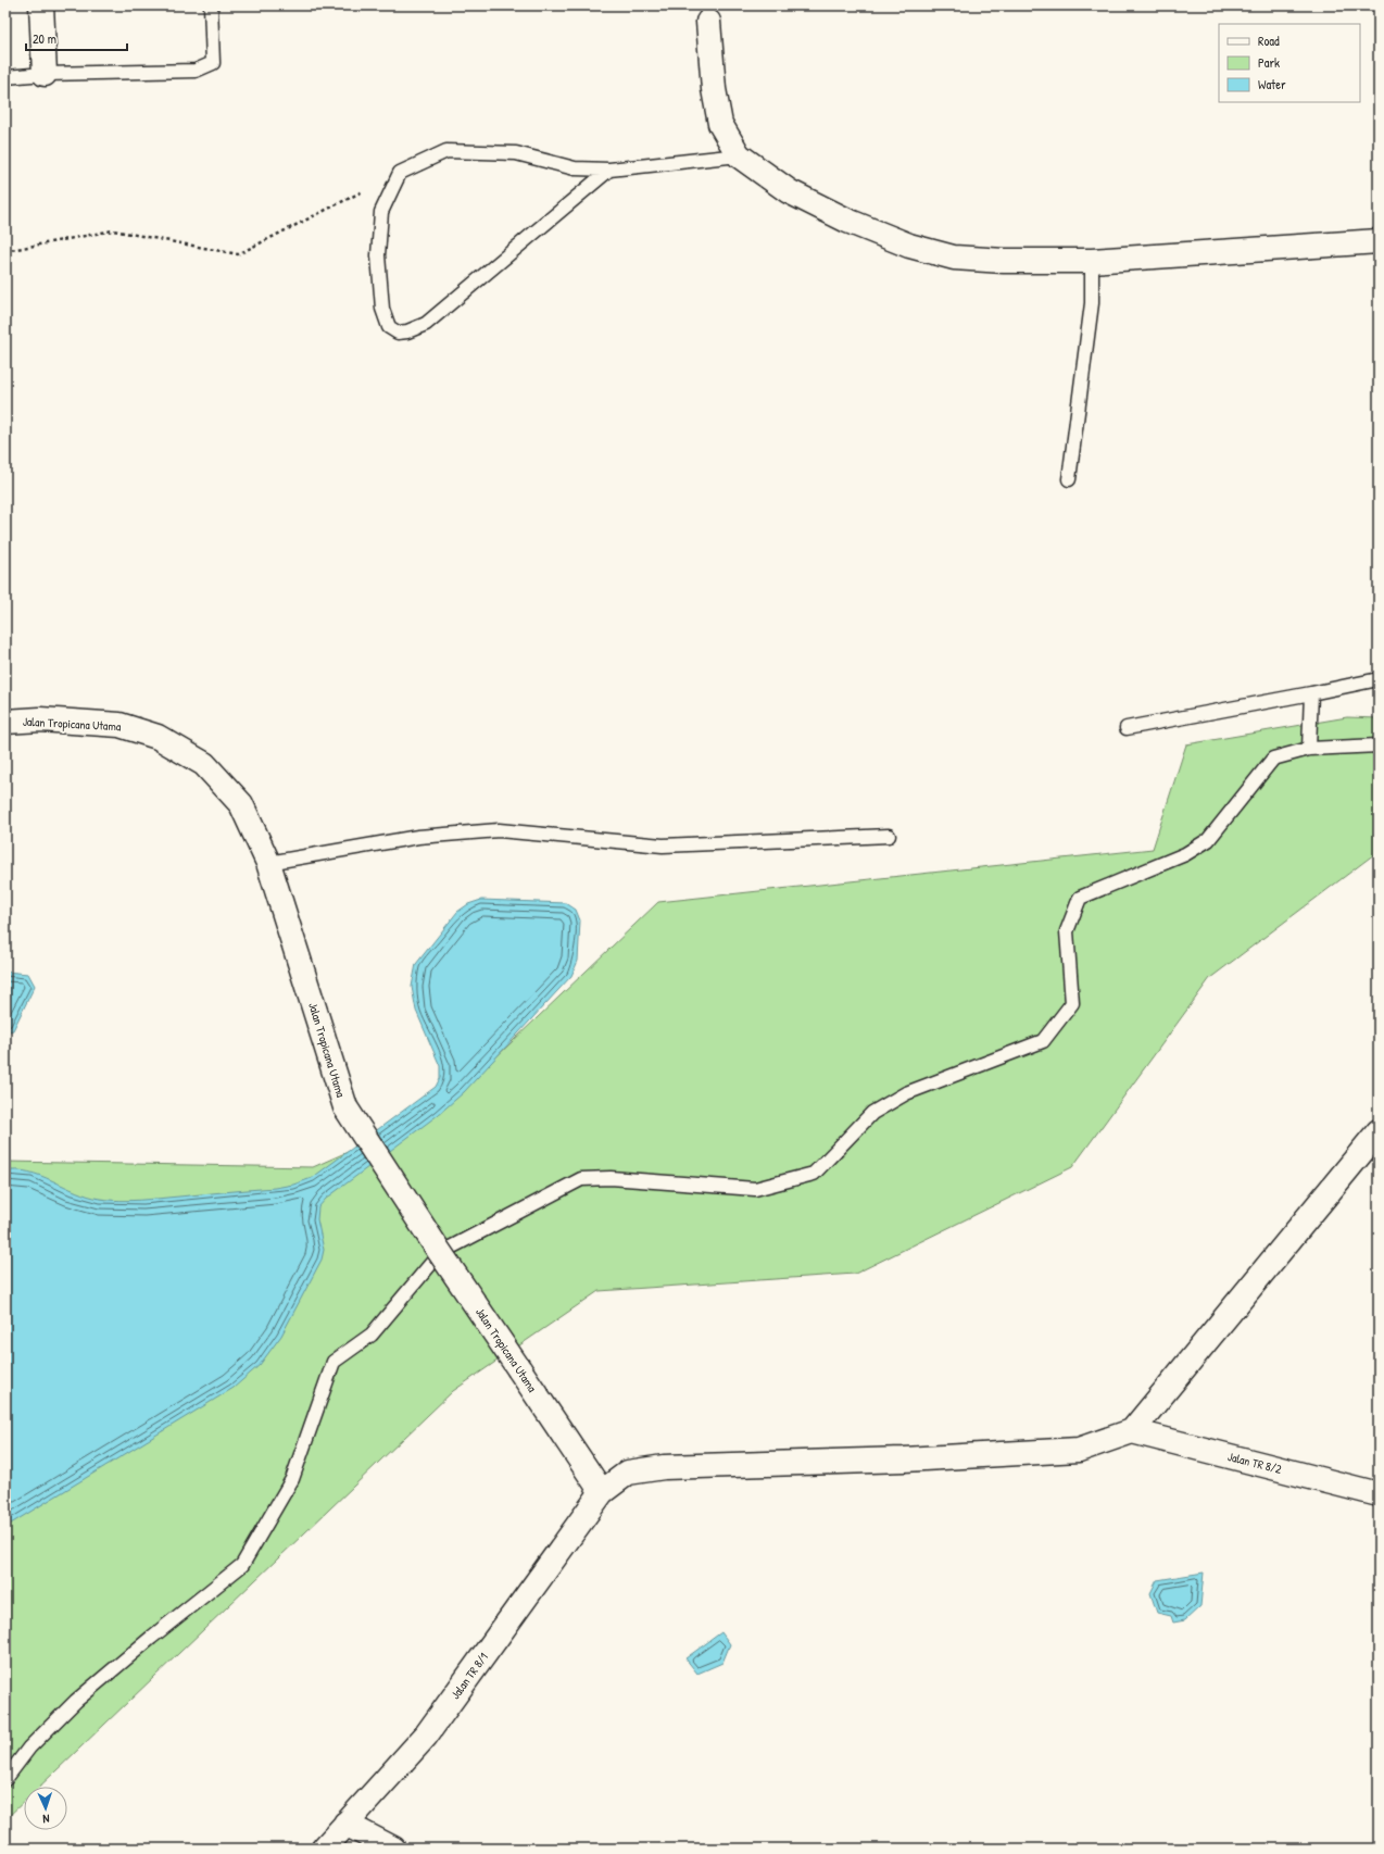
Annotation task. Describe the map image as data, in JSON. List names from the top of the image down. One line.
{"streets":{"street":["Jalan Tropicana Utama","Jalan TR 8/2","Jalan TR 8/1"]},"crossings":[["Jalan Tropicana Utama","Jalan TR 8/1"],["Jalan TR 8/2","Jalan TR 8/1"]],"legend":["Road","Park","Water"],"scale_bar":"20 m","north":"bottom"}
